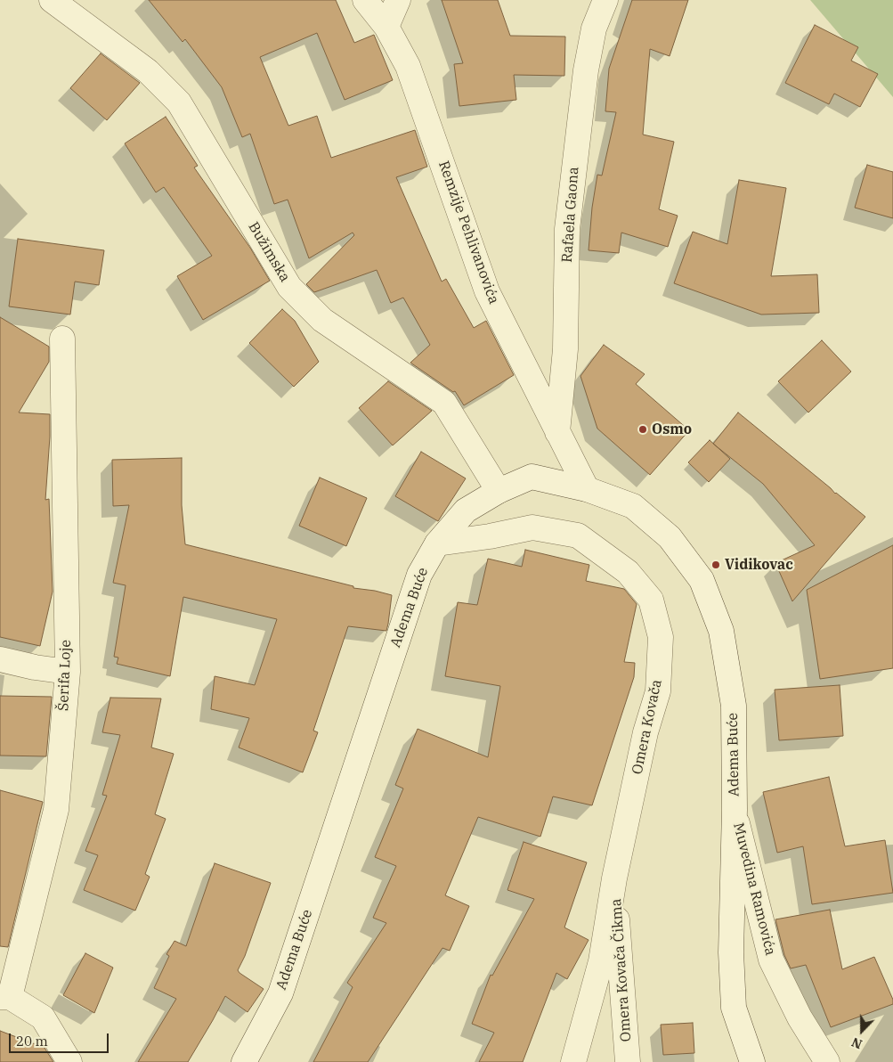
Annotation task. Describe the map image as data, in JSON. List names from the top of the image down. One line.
{"streets":{"street":["Rafaela Gaona","Remzije Pehlivanovića","Bužimska","Adema Buće","Šerifa Loje","Omera Kovača","Muvedina Ramovića","Omera Kovača Čikma"]},"crossings":[["Rafaela Gaona","Remzije Pehlivanovića"],["Remzije Pehlivanovića","Adema Buće"],["Bužimska","Adema Buće"],["Adema Buće","Omera Kovača"],["Adema Buće","Muvedina Ramovića"],["Omera Kovača","Omera Kovača Čikma"]],"places":["Osmo","Vidikovac"],"scale_bar":"20 m","north":"bottom"}
